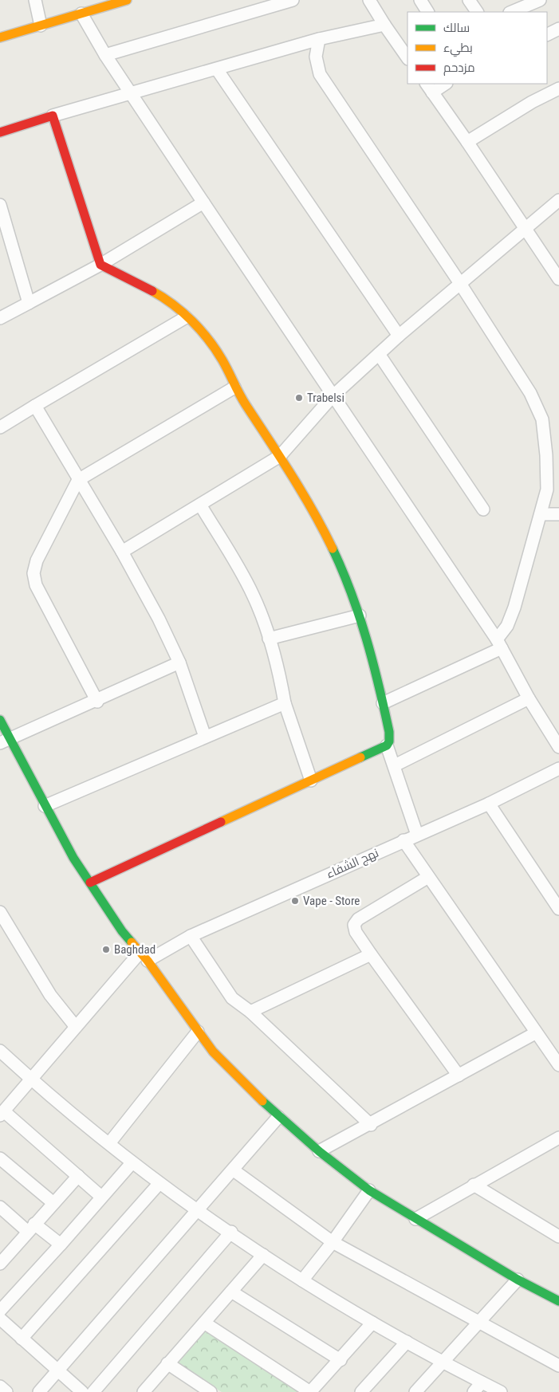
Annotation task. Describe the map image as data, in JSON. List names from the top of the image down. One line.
{"streets":{"street":["نهج الشفاء"]},"places":["Trabelsi","Vape - Store","Baghdad"],"legend":["سالك","بطيء","مزدحم"]}
